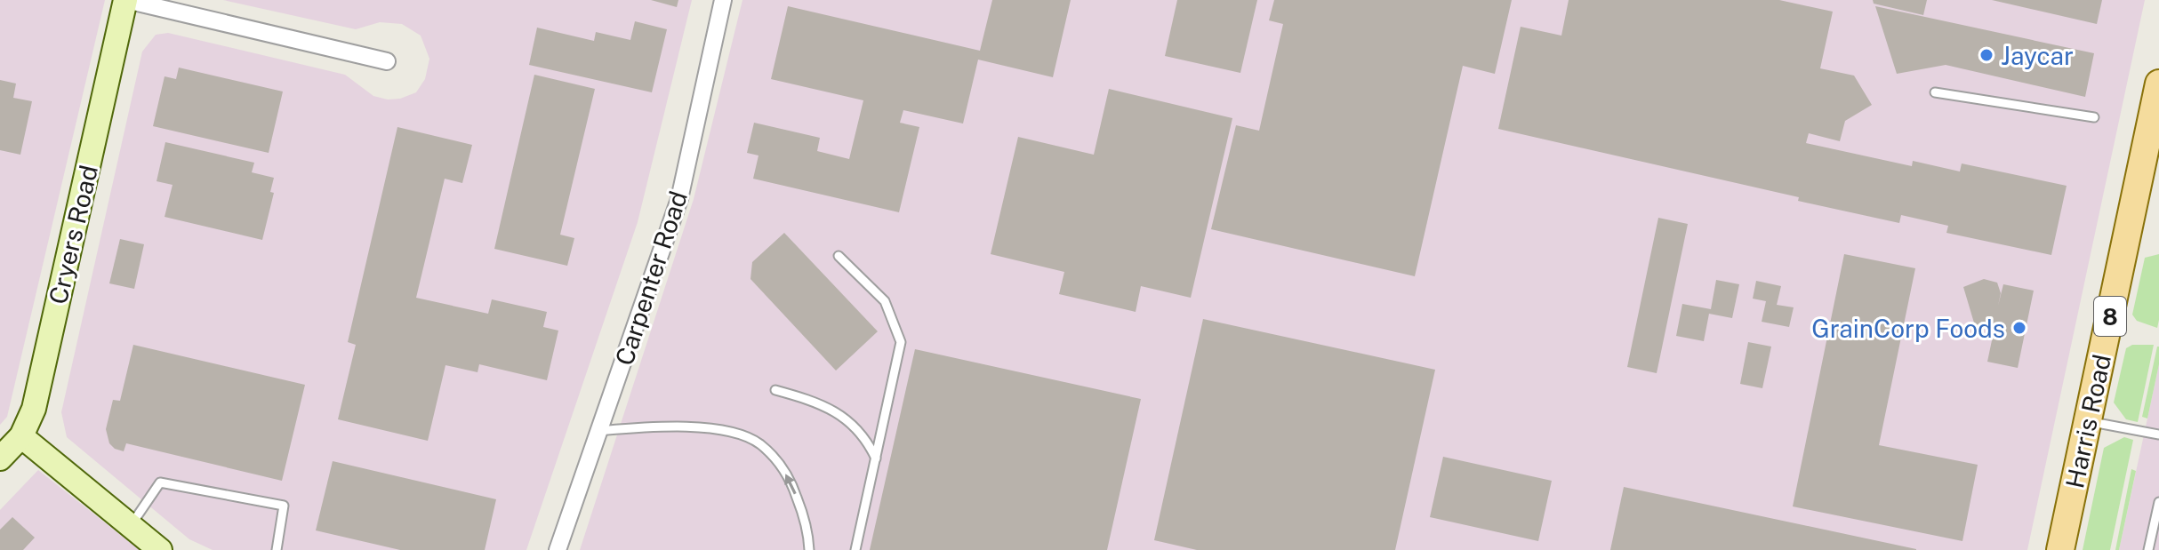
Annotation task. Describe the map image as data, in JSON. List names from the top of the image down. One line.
{"streets":{"main road":["Cryers Road","8","Harris Road"],"street":["Carpenter Road"]},"places":["Jaycar","GrainCorp Foods"]}
